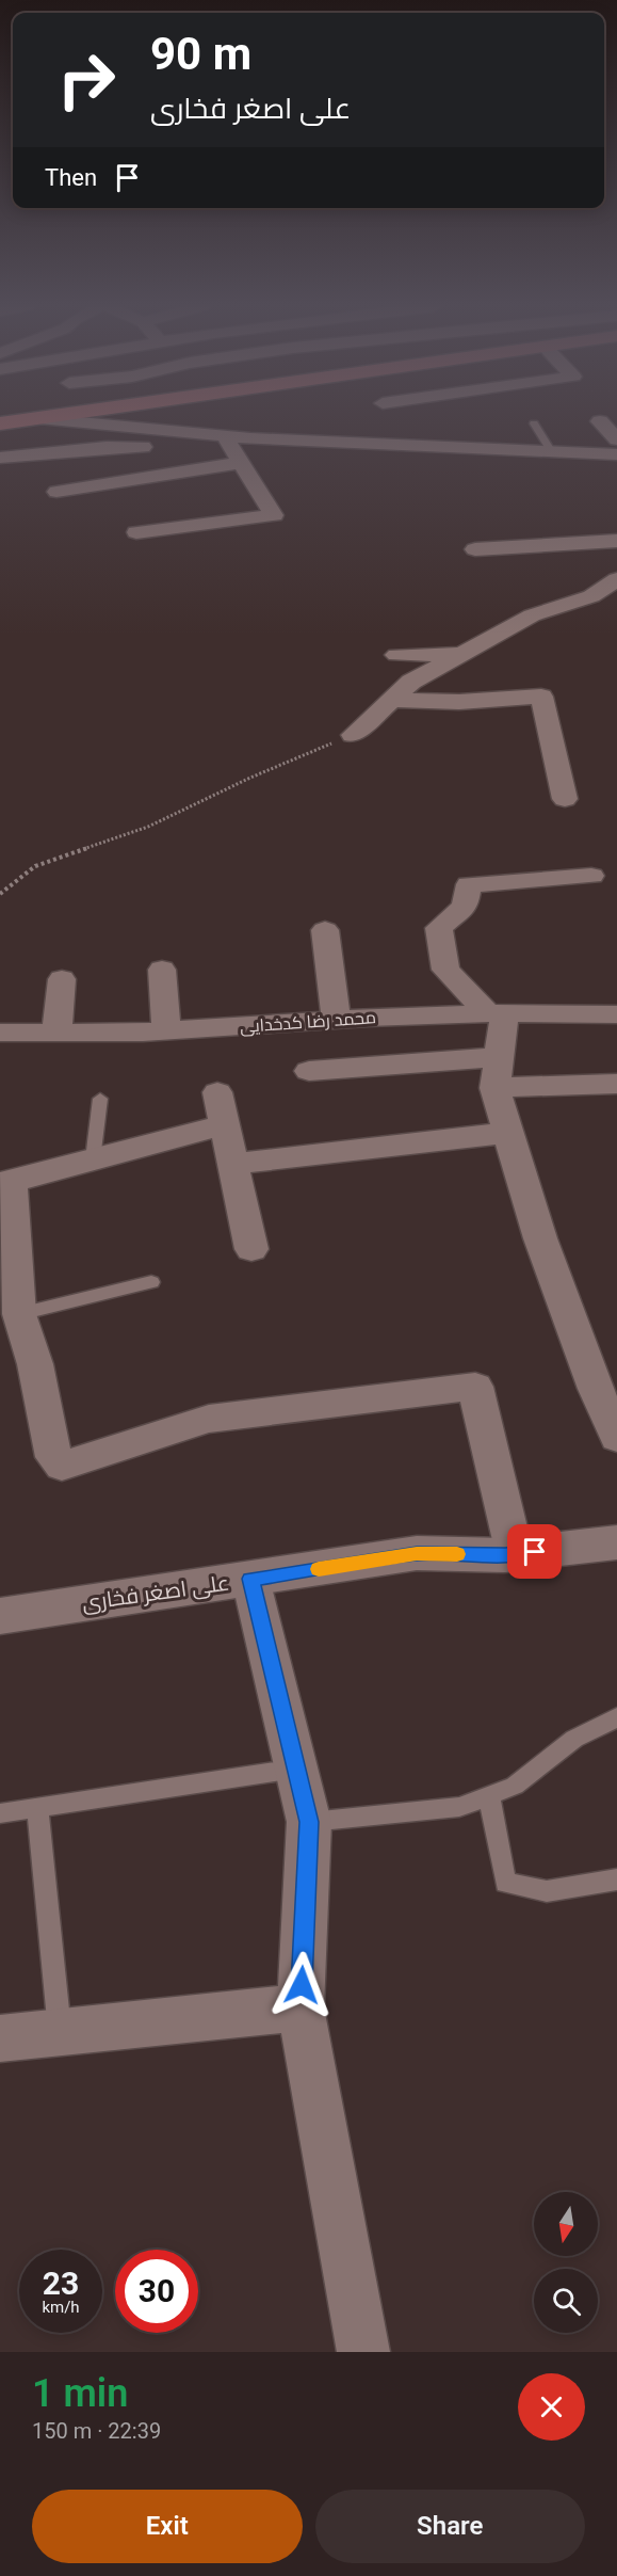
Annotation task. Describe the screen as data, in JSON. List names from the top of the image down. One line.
{"streets":{"street":["محمد رضا کدخدایی","علی اصغر فخاری"]},"north":"bottom","page":{"turn":["90 m","علی اصغر فخاری"],"then":"Then","speed":"23 km/h","limit":"30","heading":["1 min","150 m · 22:39"],"buttons":["Exit","Share"]}}
